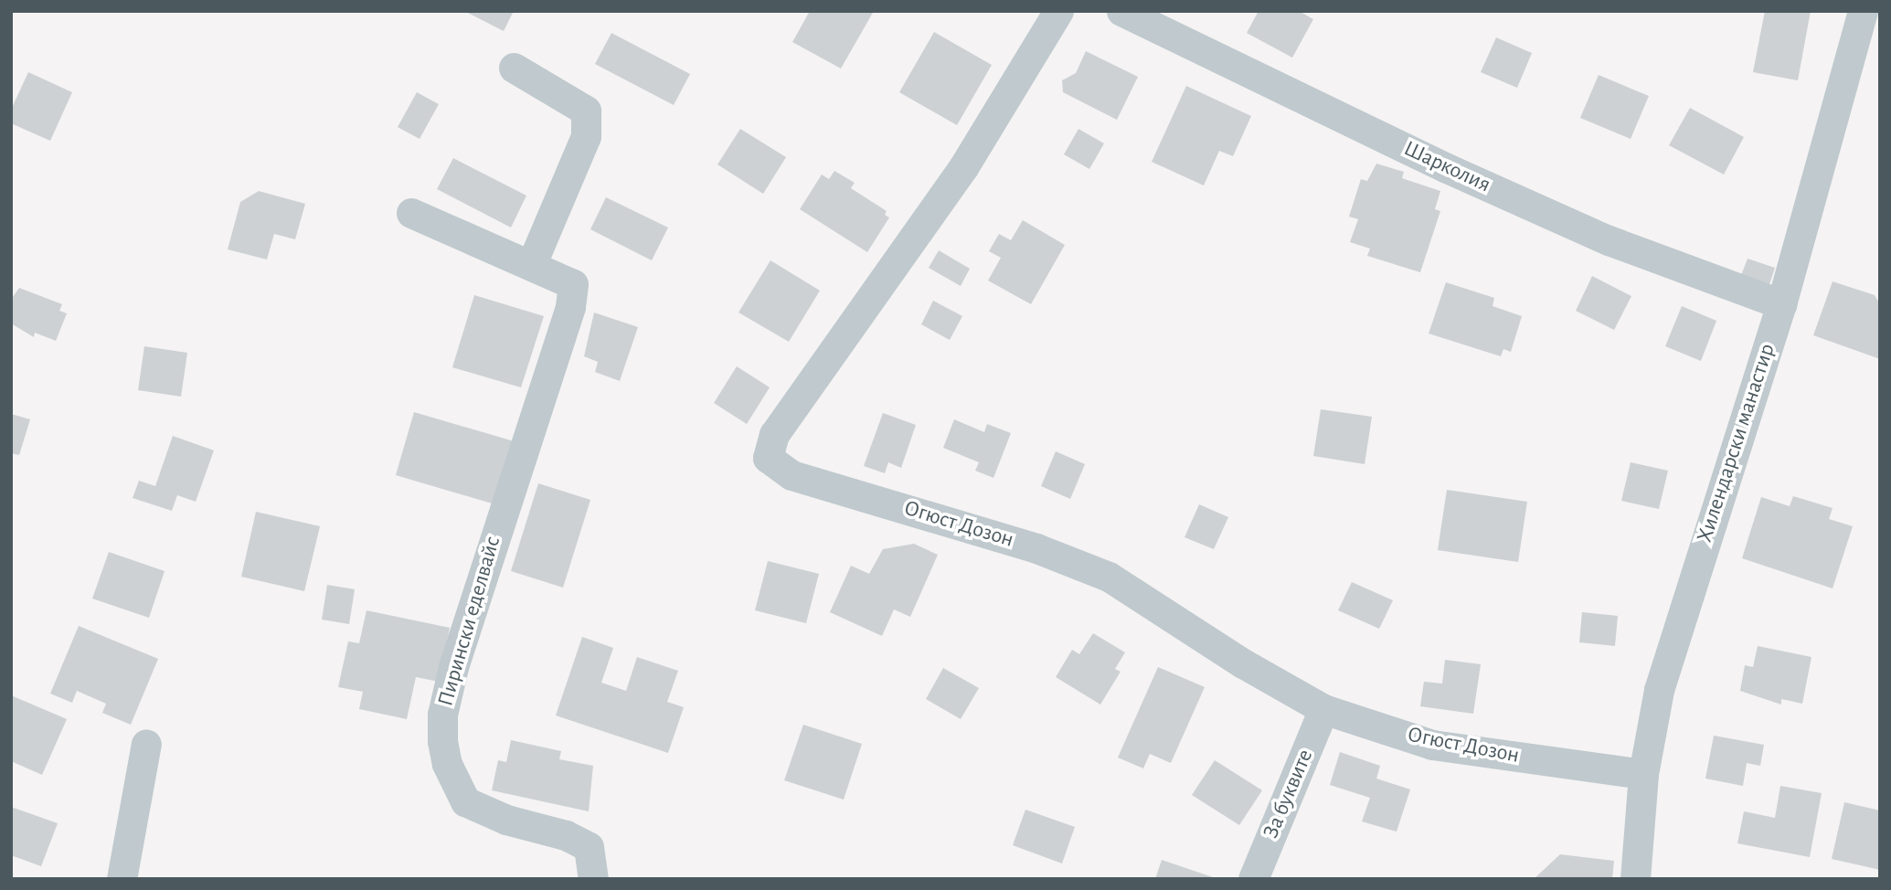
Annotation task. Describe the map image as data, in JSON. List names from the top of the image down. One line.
{"streets":{"street":["Шарколия","Хилендарски манастир","Огюст Дозон","Пирински еделвайс","За буквите"]},"crossings":[["Шарколия","Хилендарски манастир"],["Хилендарски манастир","Огюст Дозон"],["Огюст Дозон","За буквите"]]}
